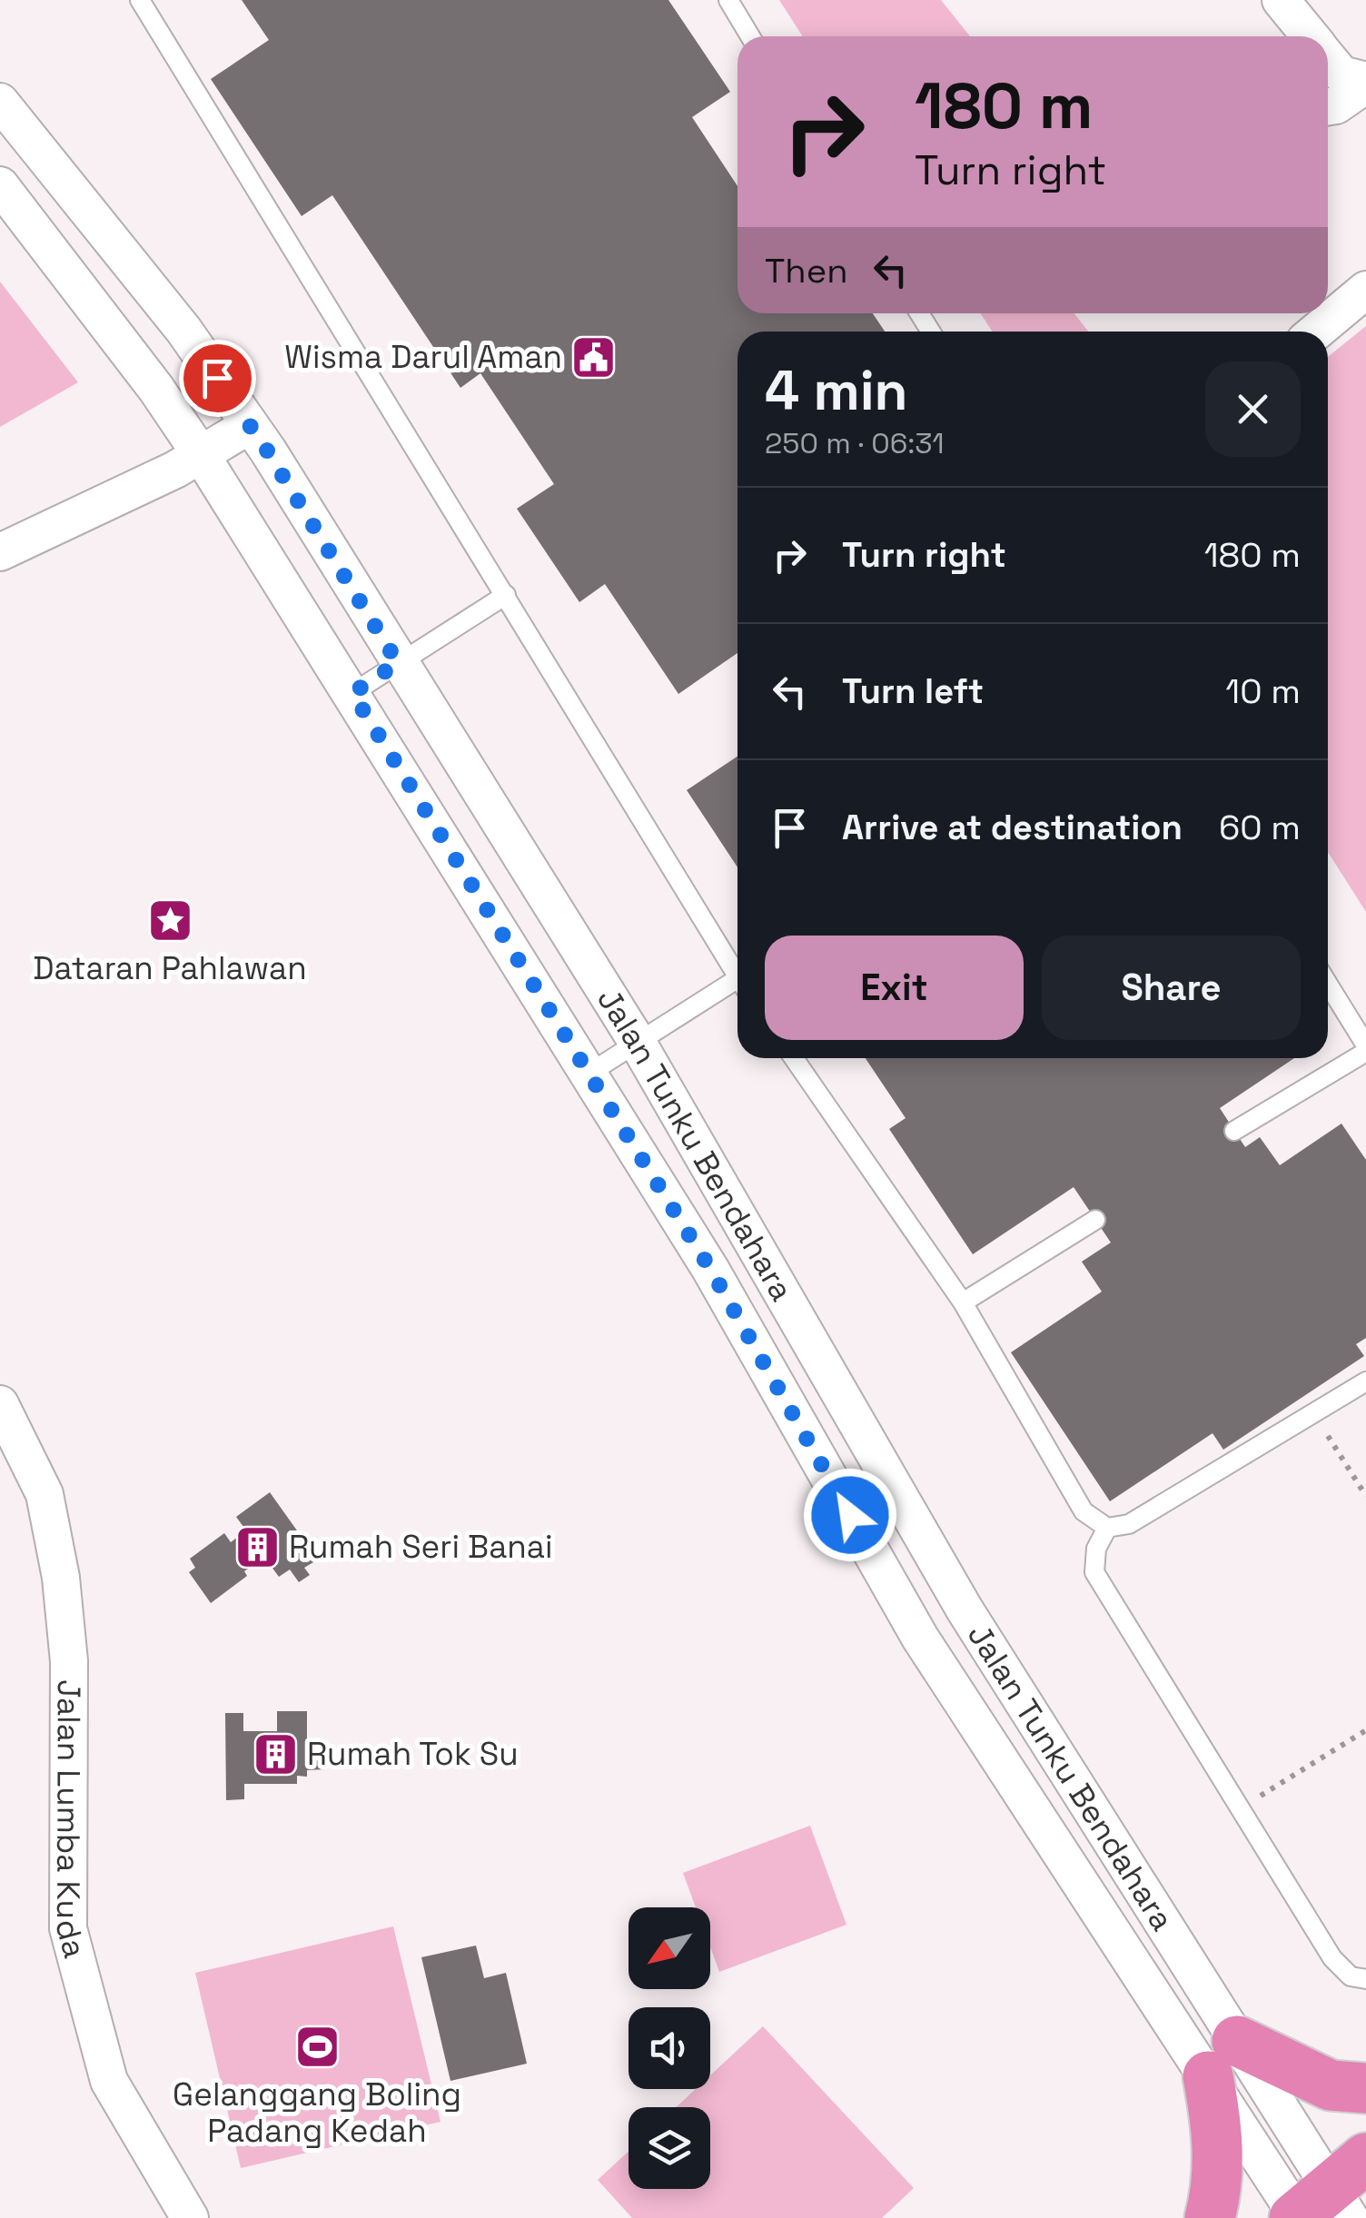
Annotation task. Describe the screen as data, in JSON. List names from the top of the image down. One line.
{"streets":{"street":["Jalan Tunku Bendahara","Jalan Lumba Kuda"]},"places":{"public building":["Wisma Darul Aman"],"place":["Dataran Pahlawan"],"building":["Rumah Seri Banai","Rumah Tok Su"],"sports":["Gelanggang Boling Padang Kedah"]},"north":"bottom left","page":{"turn":["180 m","Turn right"],"then":"Then","heading":["4 min","250 m · 06:31"],"list":[{"name":"Turn right","value":"180 m"},{"name":"Turn left","value":"10 m"},{"name":"Arrive at destination","value":"60 m"}],"buttons":["Exit","Share"]}}
